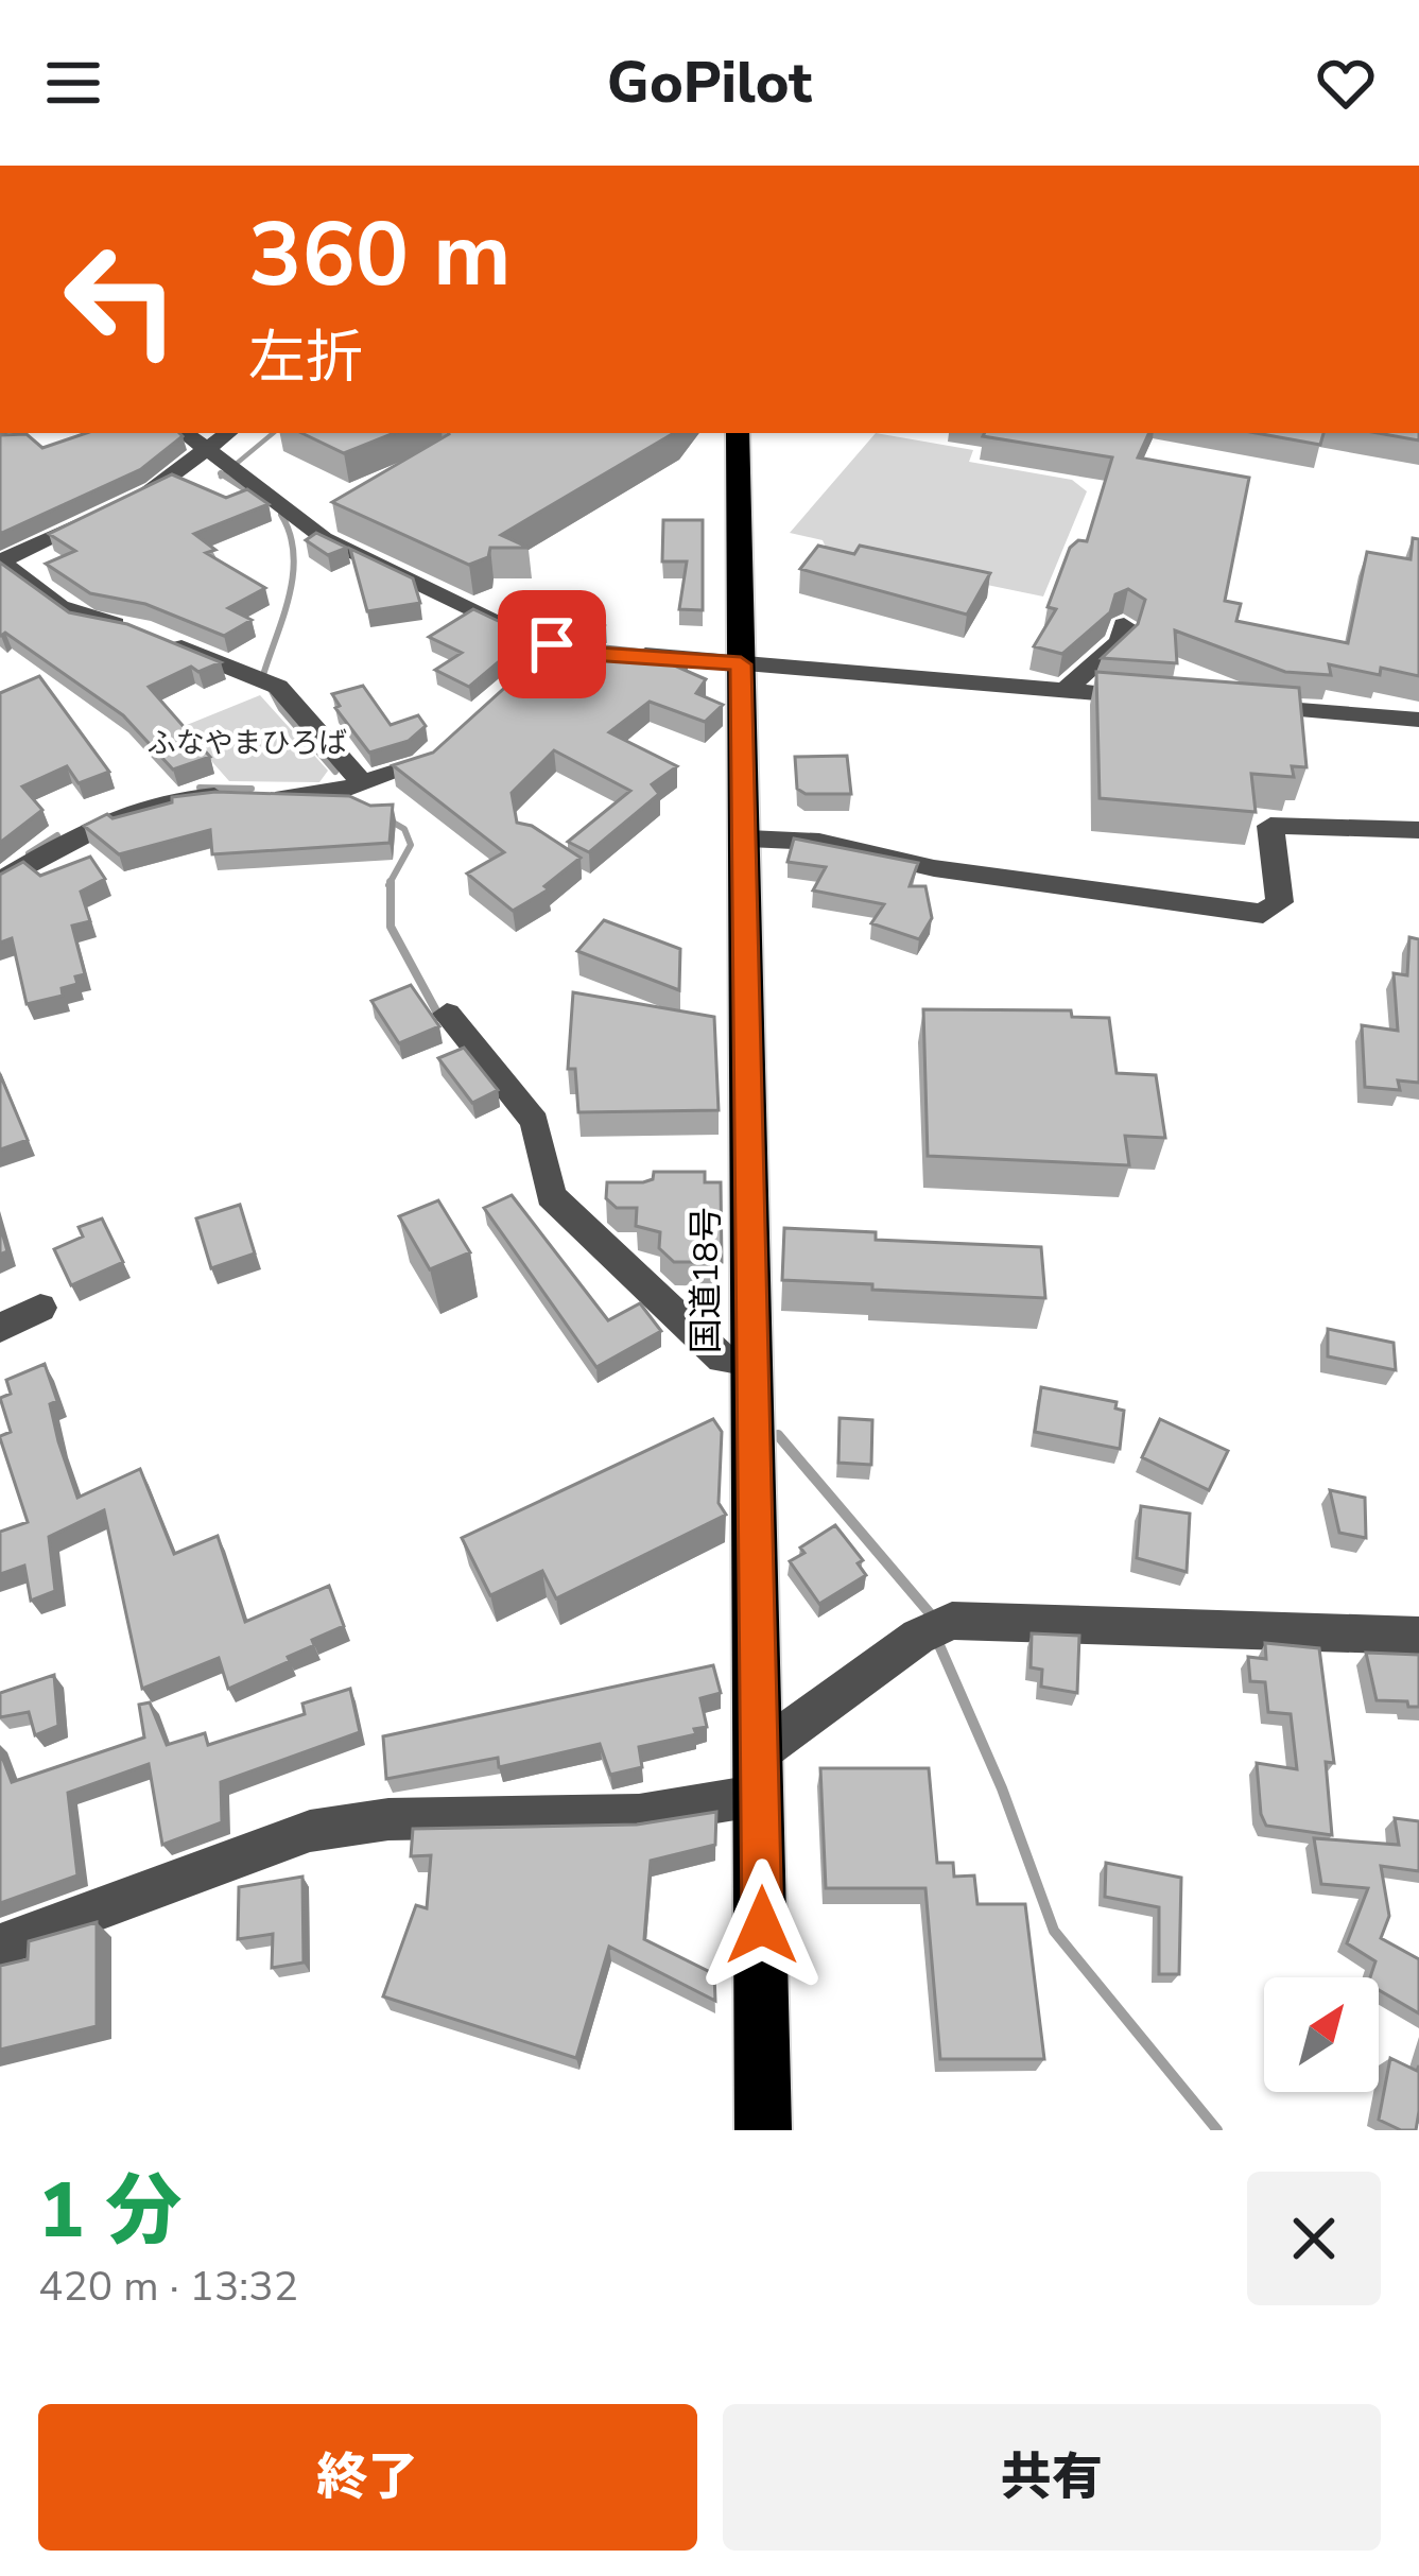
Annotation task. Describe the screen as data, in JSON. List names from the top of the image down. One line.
{"streets":{"highway":["国道18号"]},"parks":["ふなやまひろば"],"north":"top right","page":{"header":"GoPilot","turn":["360 m","左折"],"heading":["1 分","420 m · 13:32"],"buttons":["終了","共有"]}}
